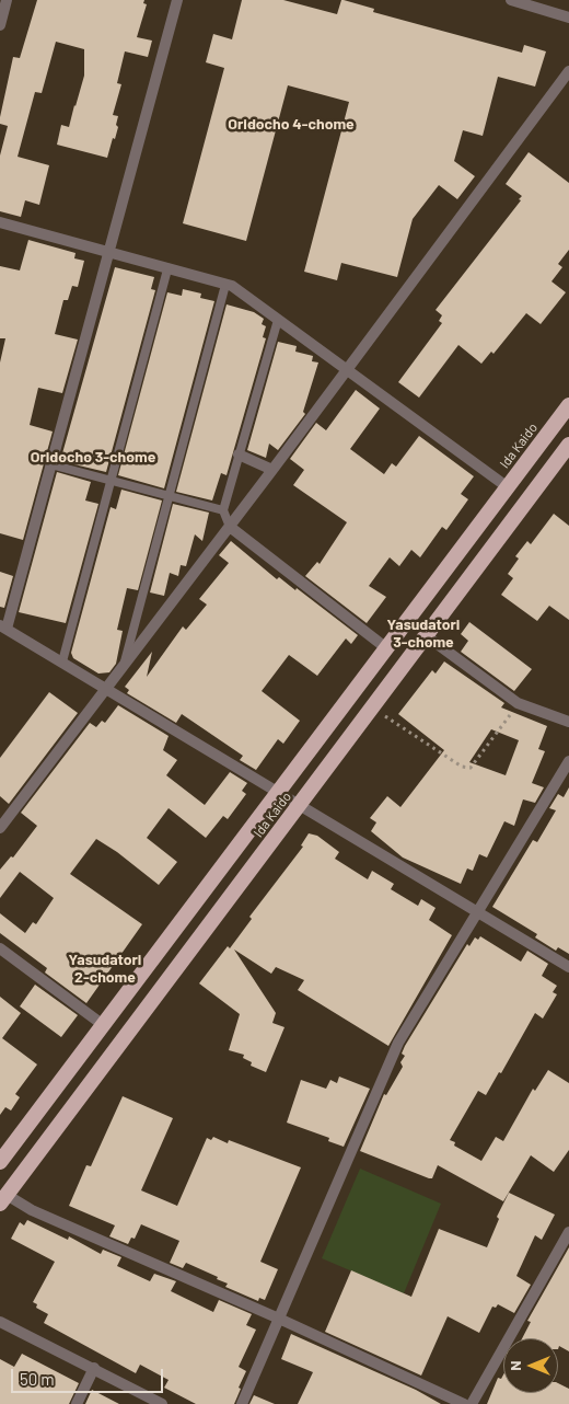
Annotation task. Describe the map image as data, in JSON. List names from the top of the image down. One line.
{"streets":{"highway":["Ida Kaido"]},"districts":["Oridocho 4-chome","Oridocho 3-chome","Yasudatori 3-chome","Yasudatori 2-chome"],"scale_bar":"50 m","north":"left"}
